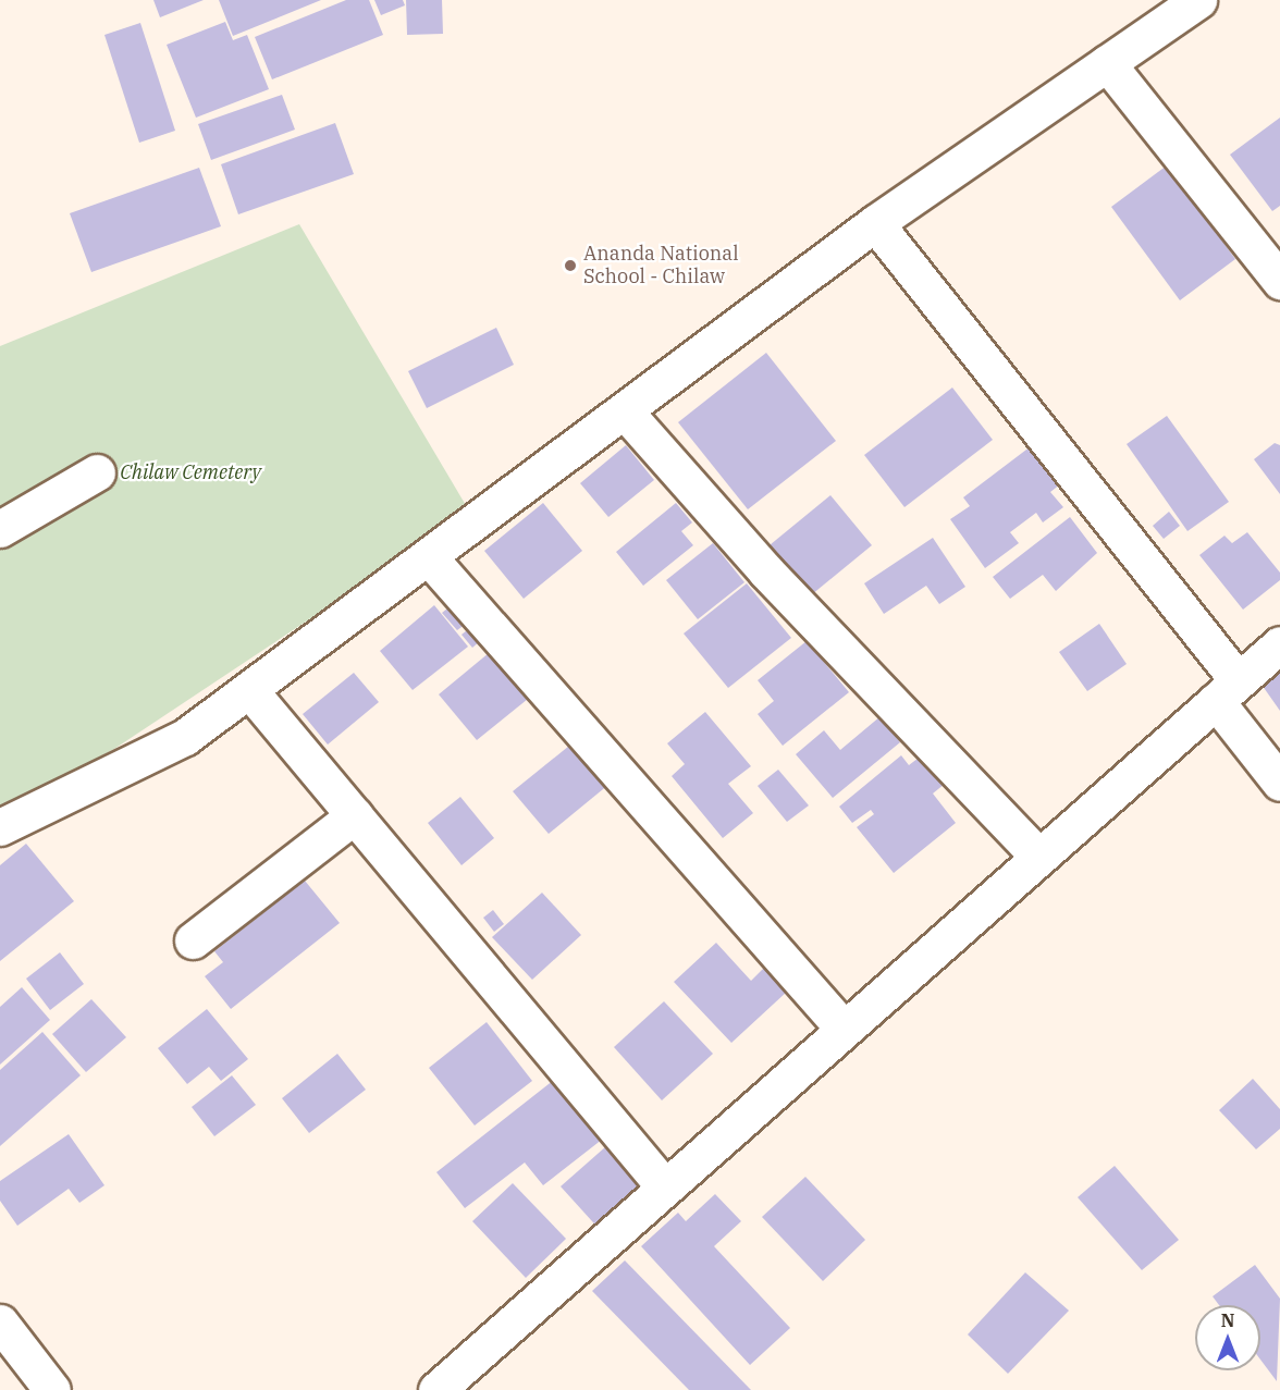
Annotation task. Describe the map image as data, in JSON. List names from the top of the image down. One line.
{"parks":["Chilaw Cemetery"],"places":["Ananda National School - Chilaw"],"north":"top"}
